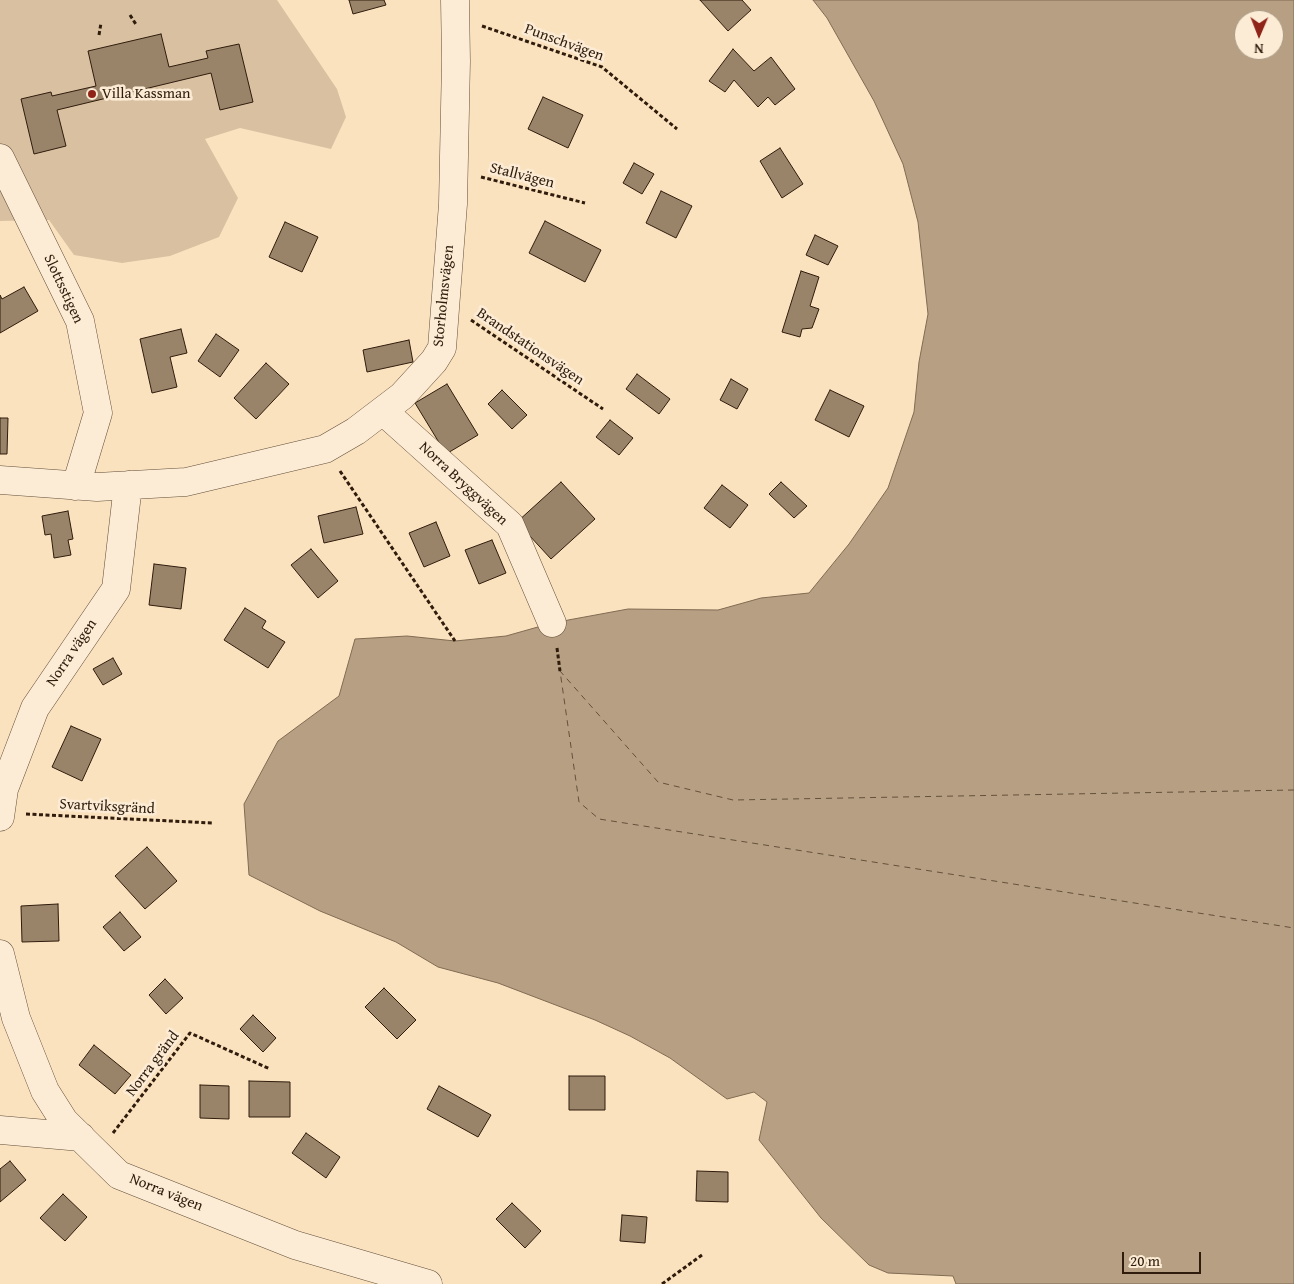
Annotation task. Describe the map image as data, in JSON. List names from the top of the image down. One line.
{"streets":{"street":["Slottsstigen","Storholmsvägen","Norra Bryggvägen","Norra vägen"],"path":["Punschvägen","Stallvägen","Brandstationsvägen","Svartviksgränd","Norra gränd"]},"crossings":[["Punschvägen","Storholmsvägen"],["Stallvägen","Storholmsvägen"],["Slottsstigen","Storholmsvägen"],["Storholmsvägen","Brandstationsvägen"],["Storholmsvägen","Norra Bryggvägen"],["Storholmsvägen","Norra vägen"],["Norra vägen","Svartviksgränd"],["Norra vägen","Norra gränd"]],"places":["Villa Kassman"],"scale_bar":"20 m","north":"bottom"}
